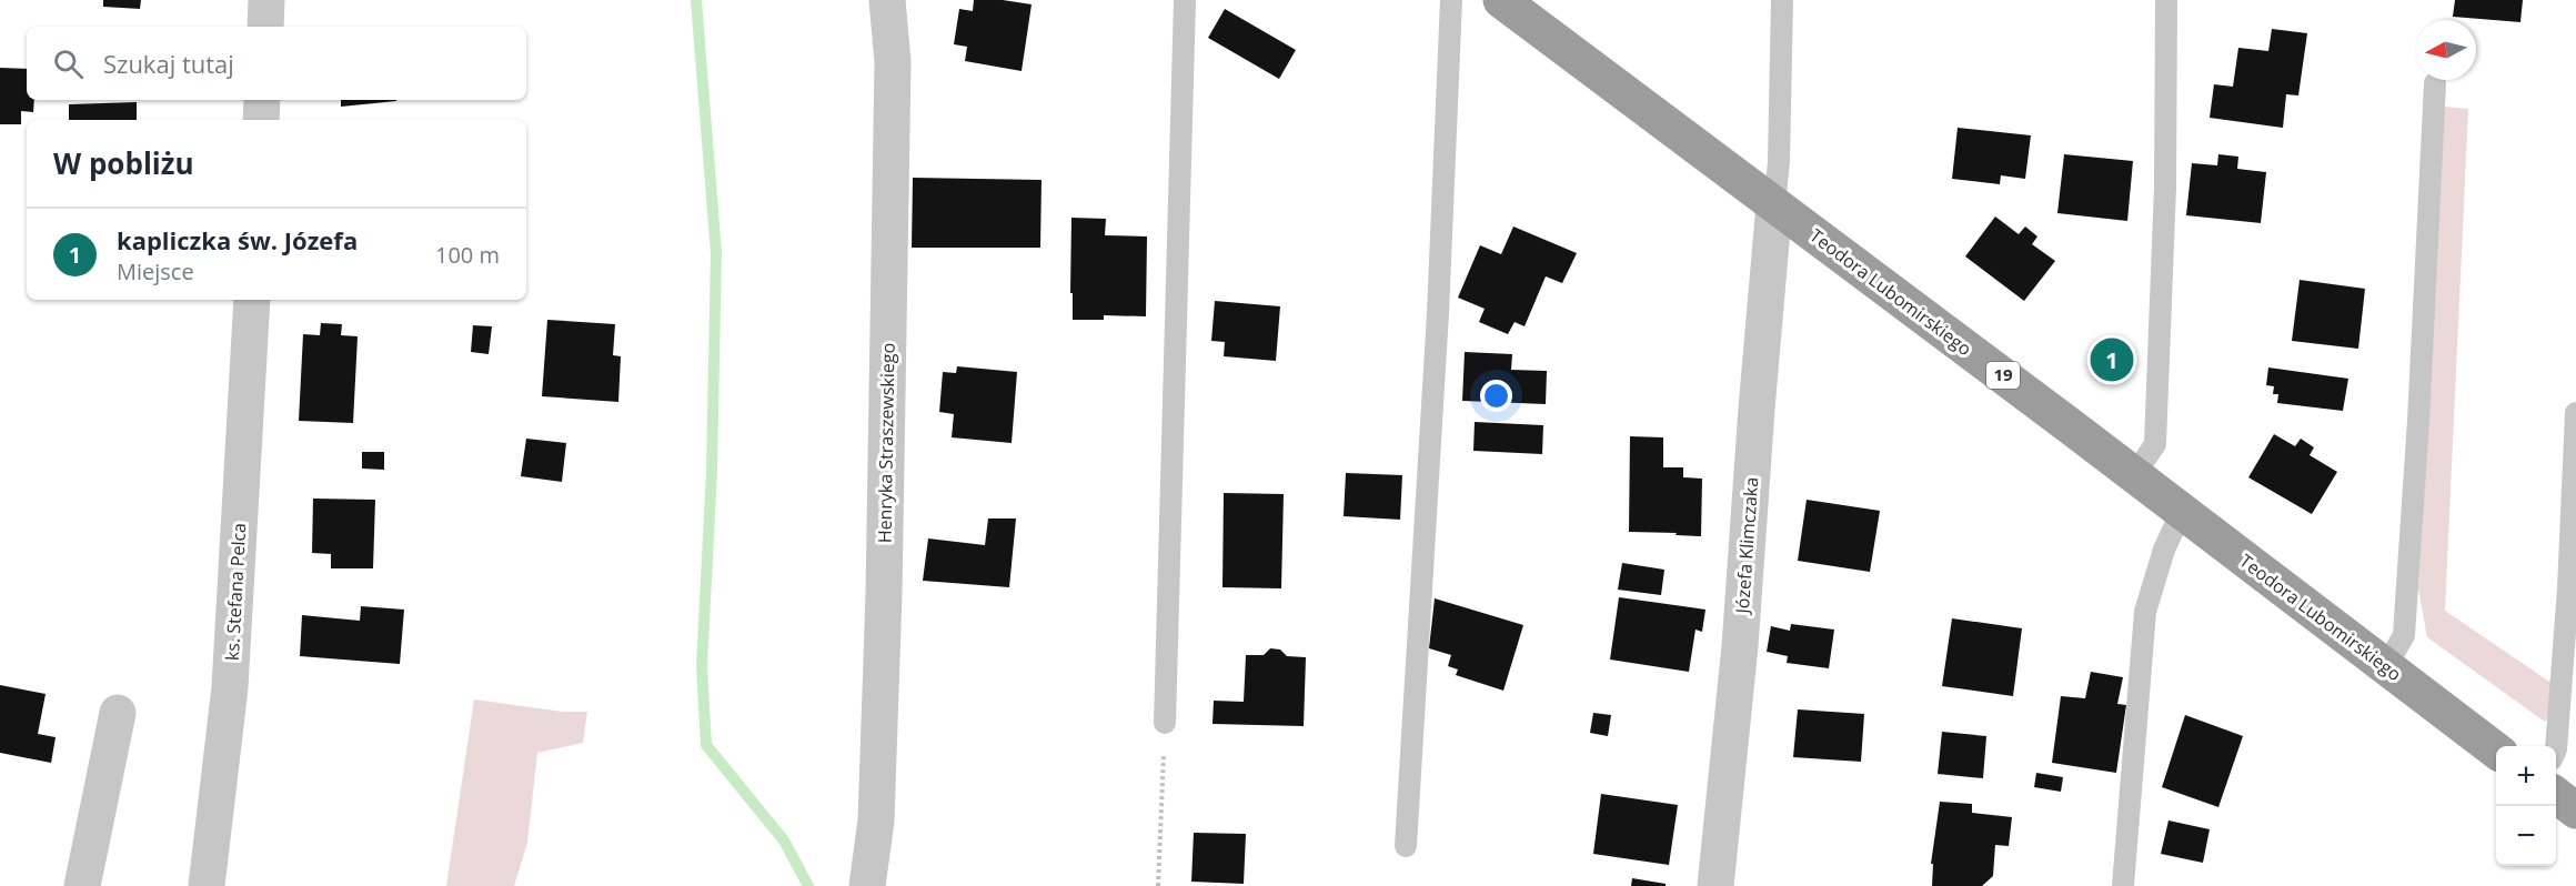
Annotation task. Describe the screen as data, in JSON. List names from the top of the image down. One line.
{"streets":{"highway":["Teodora Lubomirskiego","19"],"street":["Henryka Straszewskiego","Józefa Klimczaka","ks. Stefana Pelca"]},"crossings":[["Teodora Lubomirskiego","Józefa Klimczaka"]],"north":"left","page":{"search":"Szukaj tutaj","heading":"W pobliżu","list":[{"mark":"1","name":"kapliczka św. Józefa","note":"Miejsce","value":"100 m"}],"pins":"1","map_buttons":["+","−"]}}
